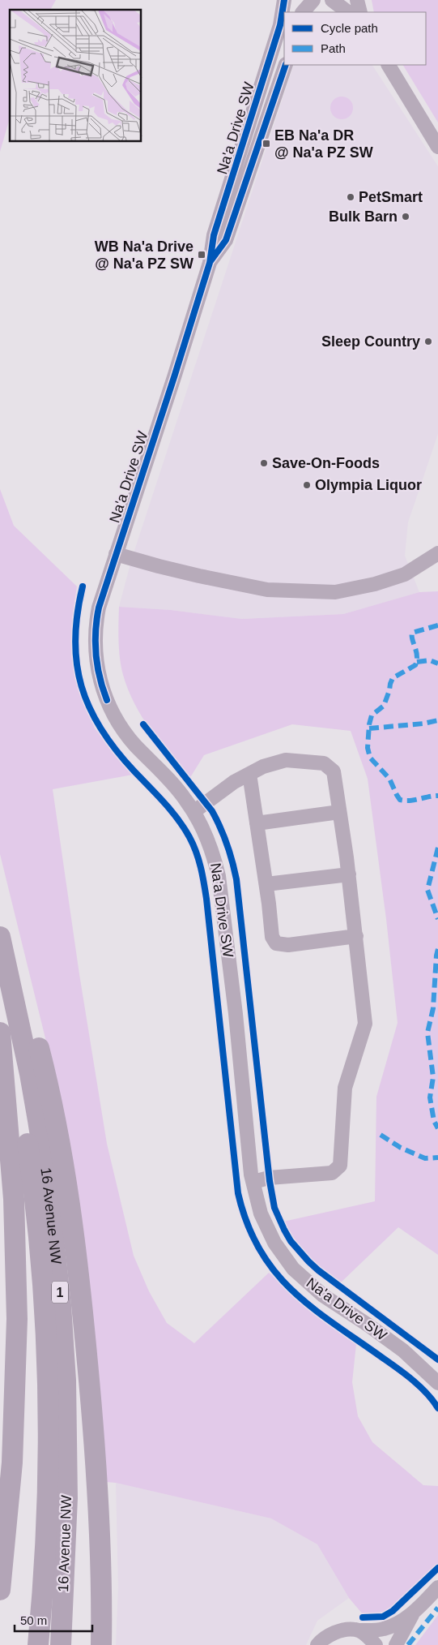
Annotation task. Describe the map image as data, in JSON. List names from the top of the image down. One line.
{"streets":{"highway":["16 Avenue NW","1"],"street":["Na'a Drive SW"]},"places":{"transit":["EB Na'a DR @ Na'a PZ SW","WB Na'a Drive @ Na'a PZ SW"],"other":["PetSmart","Bulk Barn","Sleep Country","Save-On-Foods","Olympia Liquor"]},"legend":["Cycle path","Path"],"scale_bar":"50 m"}
